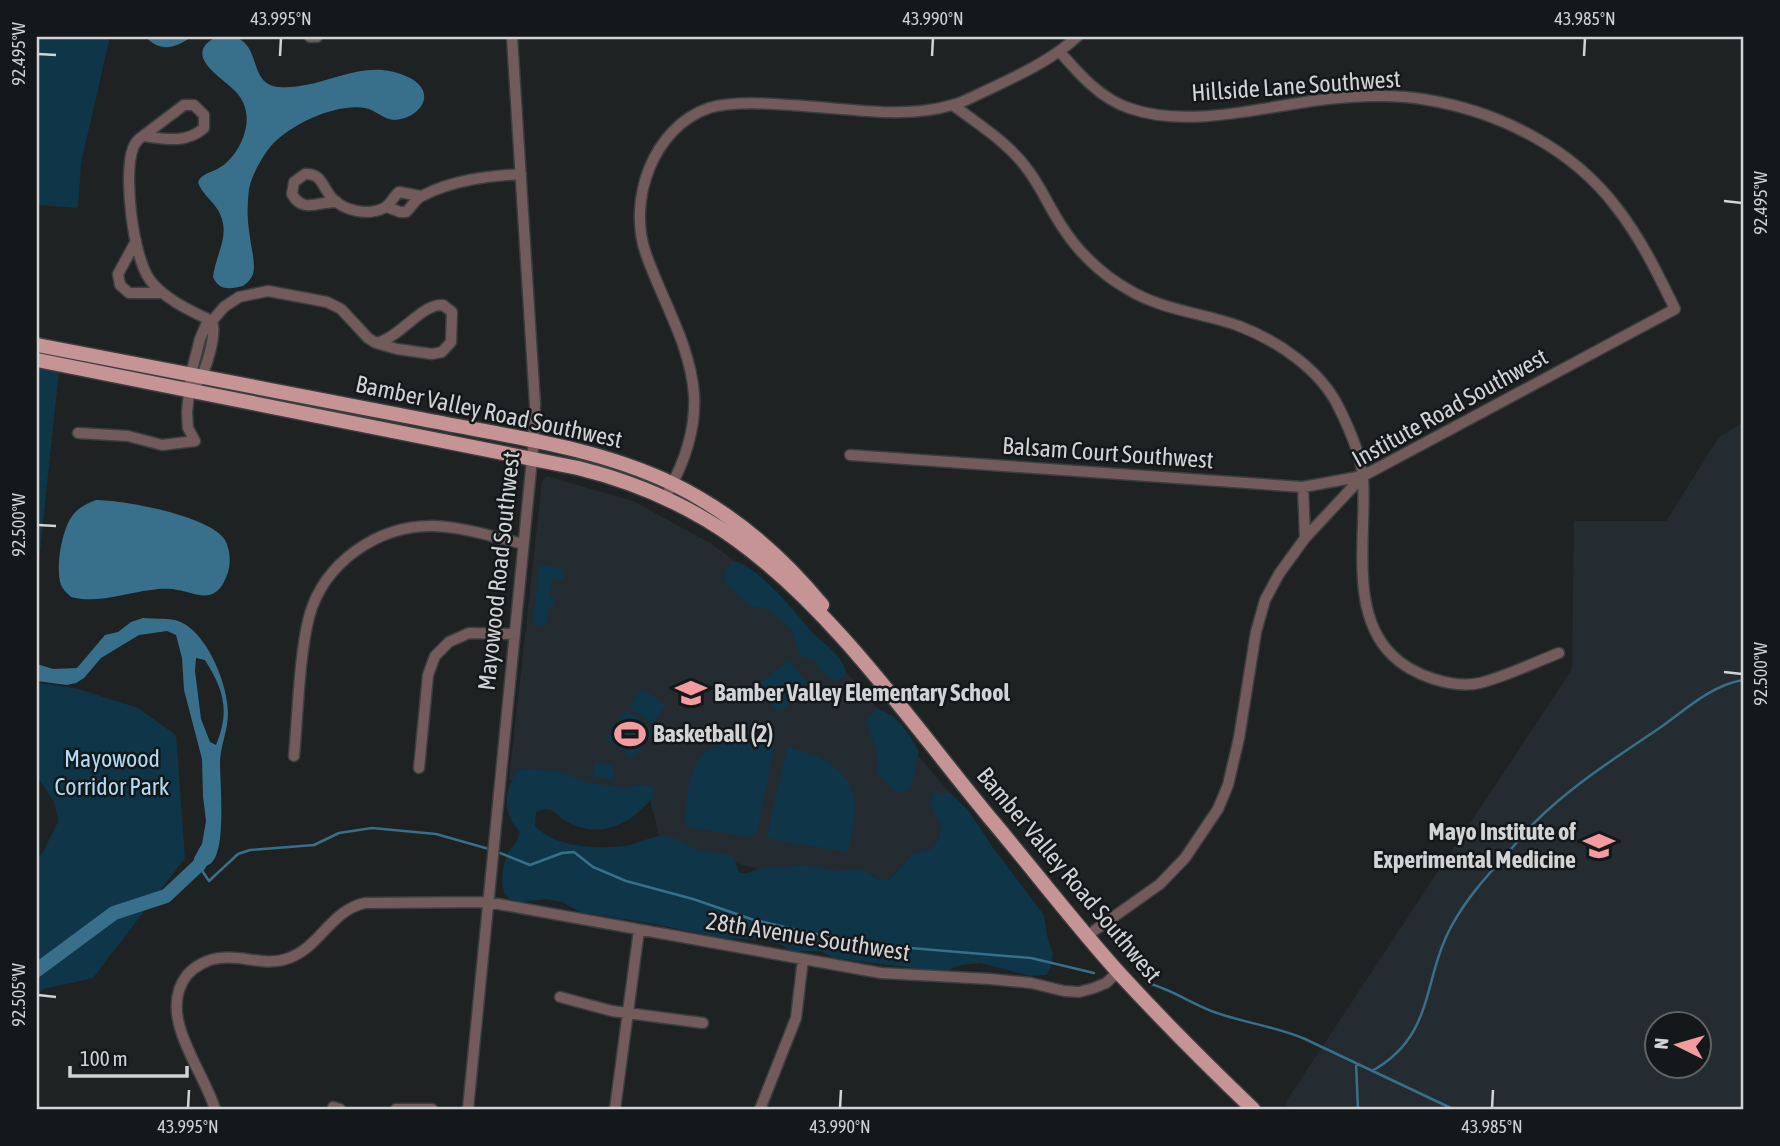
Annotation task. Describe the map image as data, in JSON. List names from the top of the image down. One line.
{"streets":{"main road":["Bamber Valley Road Southwest"],"street":["Hillside Lane Southwest","Institute Road Southwest","Balsam Court Southwest","Mayowood Road Southwest","28th Avenue Southwest"]},"crossings":[["Hillside Lane Southwest","Institute Road Southwest"],["Institute Road Southwest","Bamber Valley Road Southwest"],["Institute Road Southwest","Balsam Court Southwest"],["Bamber Valley Road Southwest","Mayowood Road Southwest"],["Bamber Valley Road Southwest","28th Avenue Southwest"],["Mayowood Road Southwest","28th Avenue Southwest"]],"parks":["Mayowood Corridor Park"],"places":{"school or university":["Bamber Valley Elementary School","Mayo Institute of Experimental Medicine"],"sports":["Basketball (2)"]},"scale_bar":"100 m","north":"left","coordinates":["43.995°N","43.990°N","43.985°N","92.495°W","92.500°W","92.505°W"]}
